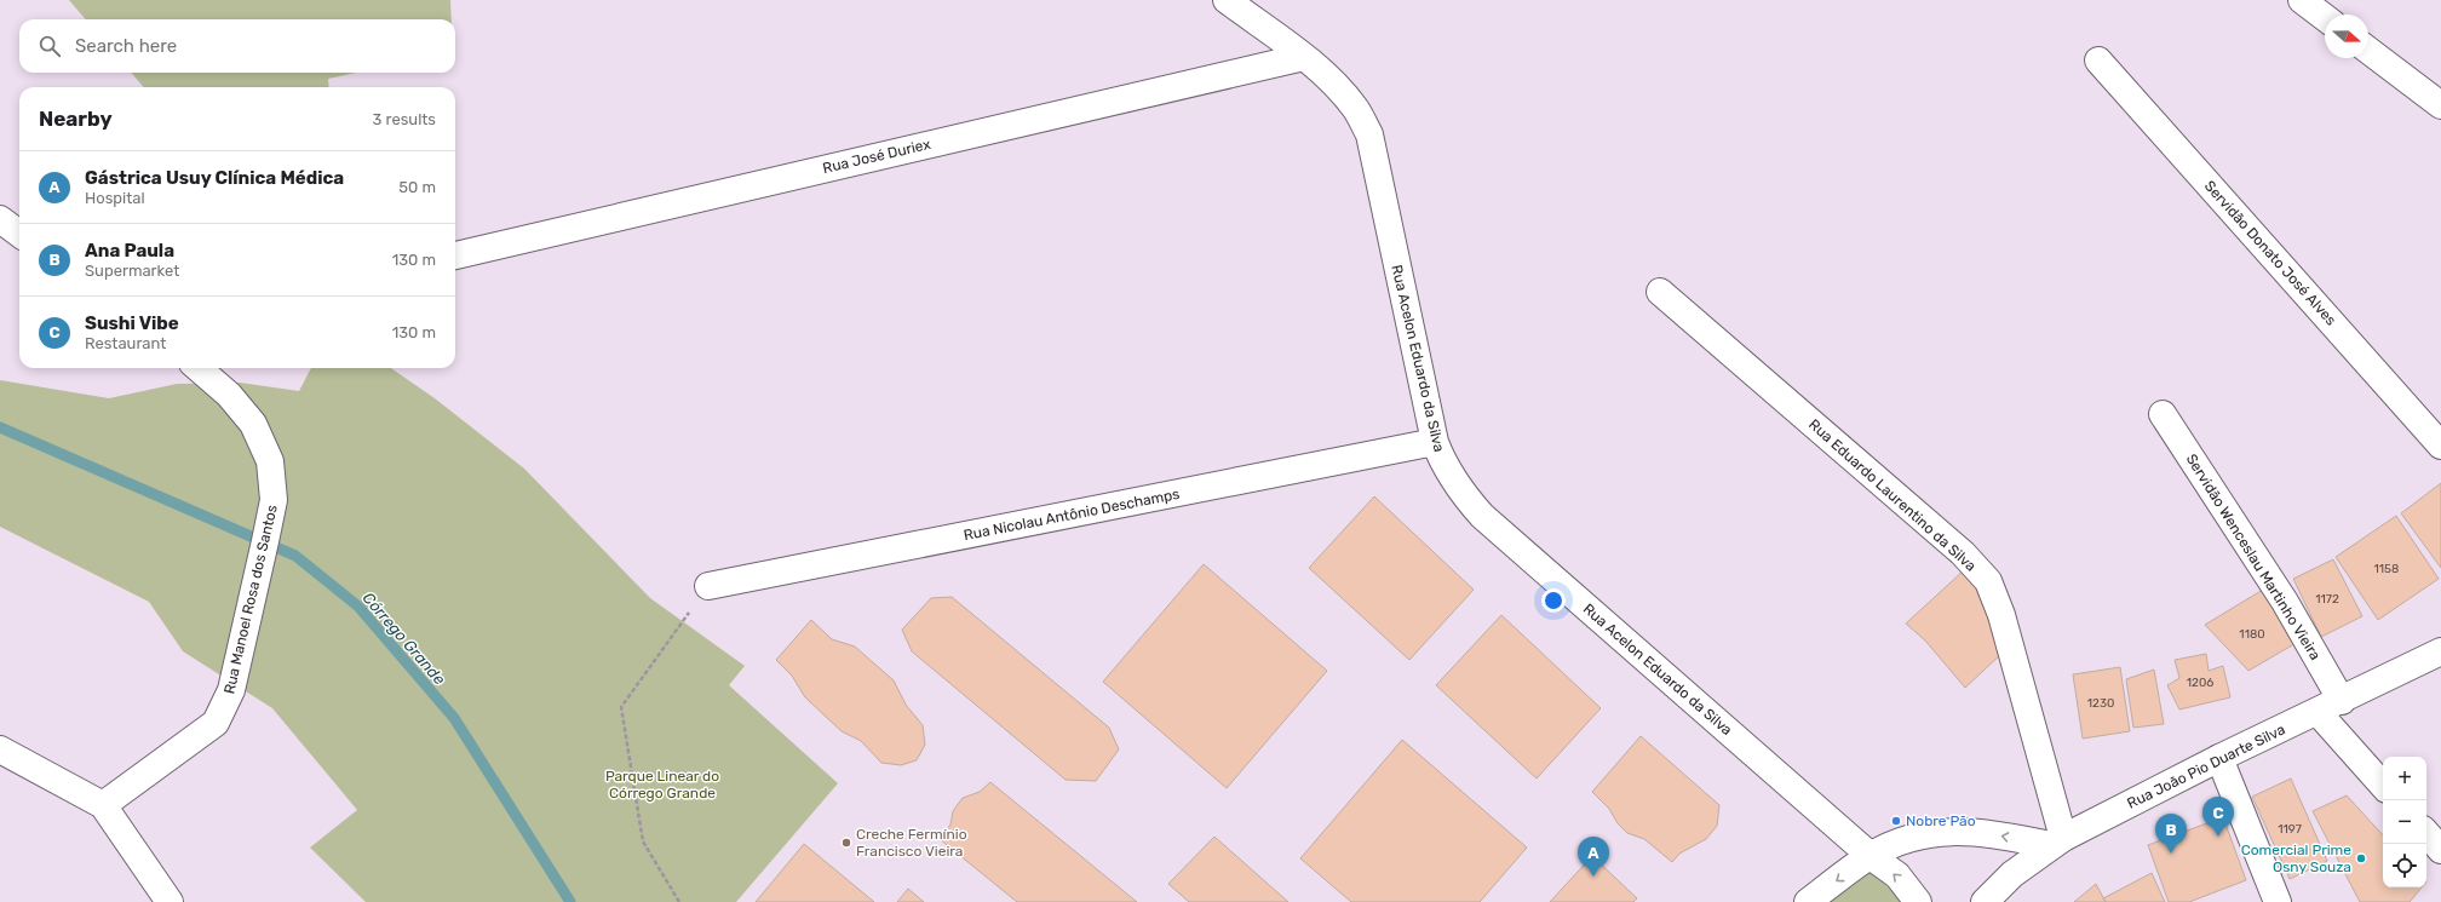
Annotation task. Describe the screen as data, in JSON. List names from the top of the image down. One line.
{"streets":{"street":["Rua José Duriex","Servidão Donato José Alves","Rua Acelon Eduardo da Silva","Rua Eduardo Laurentino da Silva","Rua Nicolau Antônio Deschamps","Servidão Wenceslau Martinho Vieira","Rua Manoel Rosa dos Santos","Rua João Pio Duarte Silva"]},"crossings":[["Rua José Duriex","Rua Acelon Eduardo da Silva"],["Rua Acelon Eduardo da Silva","Rua Nicolau Antônio Deschamps"],["Rua Eduardo Laurentino da Silva","Rua João Pio Duarte Silva"],["Servidão Wenceslau Martinho Vieira","Rua João Pio Duarte Silva"]],"water":["Córrego Grande"],"parks":["Parque Linear do Córrego Grande"],"places":["Nobre Pão","Creche Fermínio Francisco Vieira","Comercial Prime Osny Souza"],"house_numbers":["1158","1172","1180","1206","1230","1197"],"north":"right","page":{"search":"Search here","heading":["Nearby","3 results"],"list":[{"mark":"A","name":"Gástrica Usuy Clínica Médica","note":"Hospital","value":"50 m"},{"mark":"B","name":"Ana Paula","note":"Supermarket","value":"130 m"},{"mark":"C","name":"Sushi Vibe","note":"Restaurant","value":"130 m"}],"map_buttons":["+","−"],"pins":["C","B","A"]}}
